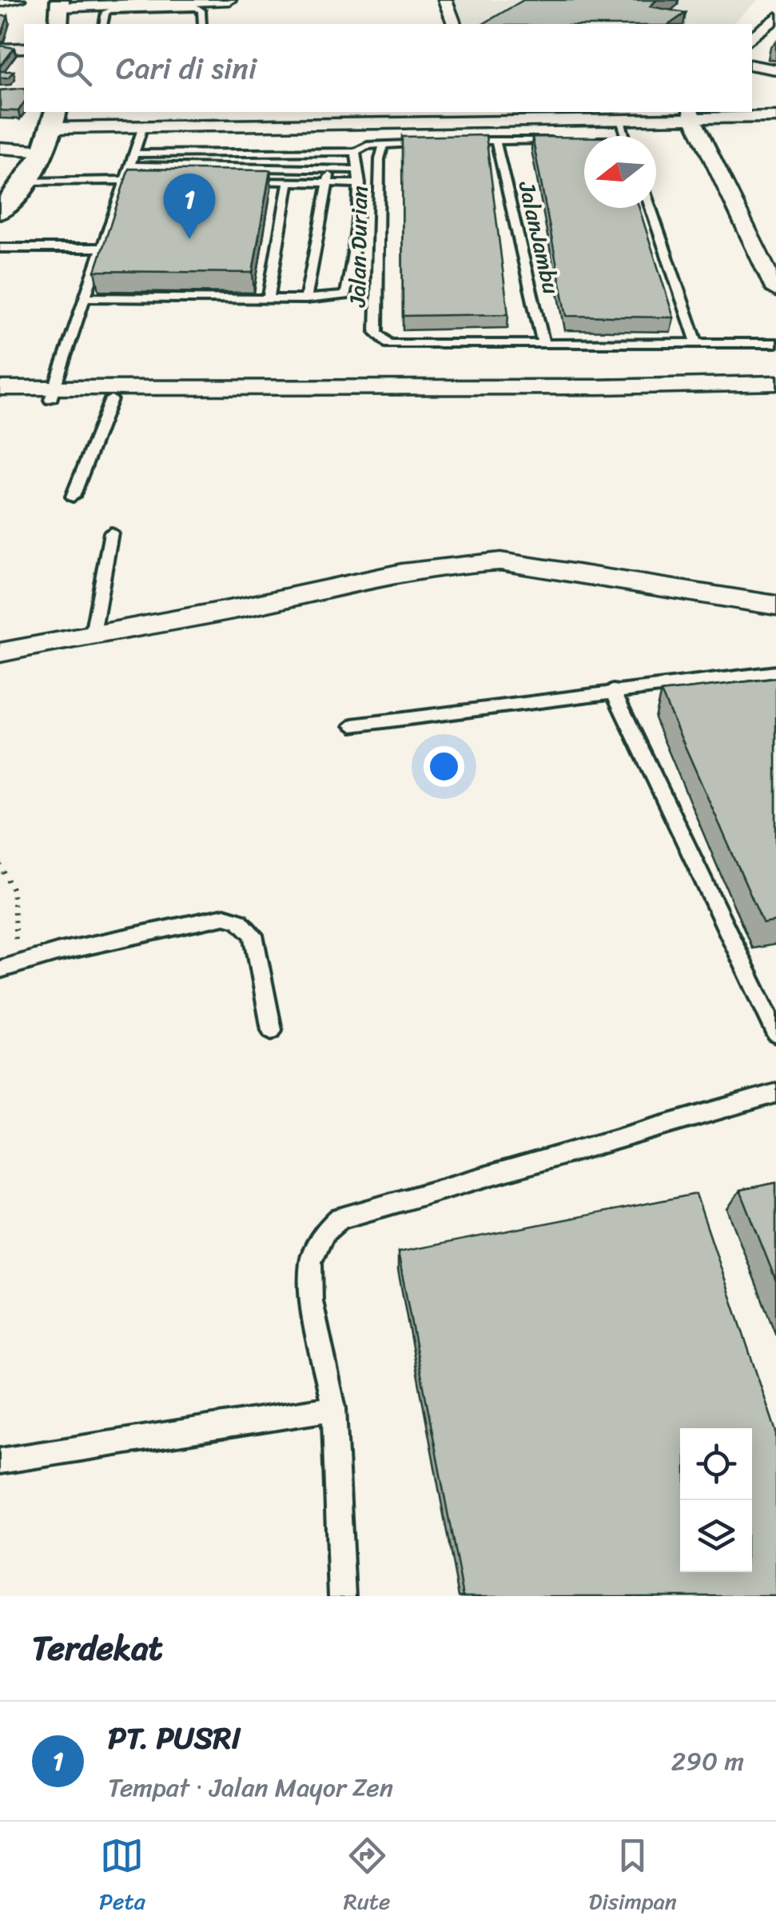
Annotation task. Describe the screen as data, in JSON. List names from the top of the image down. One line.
{"streets":{"lane":["JalanJambu","Jalan Durian"]},"crossings":[["JalanJambu","Jalan Durian"]],"north":"left","page":{"search":"Cari di sini","pins":"1","heading":"Terdekat","list":[{"mark":"1","name":"PT. PUSRI","note":"Tempat · Jalan Mayor Zen","value":"290 m"}],"nav":["Peta","Rute","Disimpan"]}}
